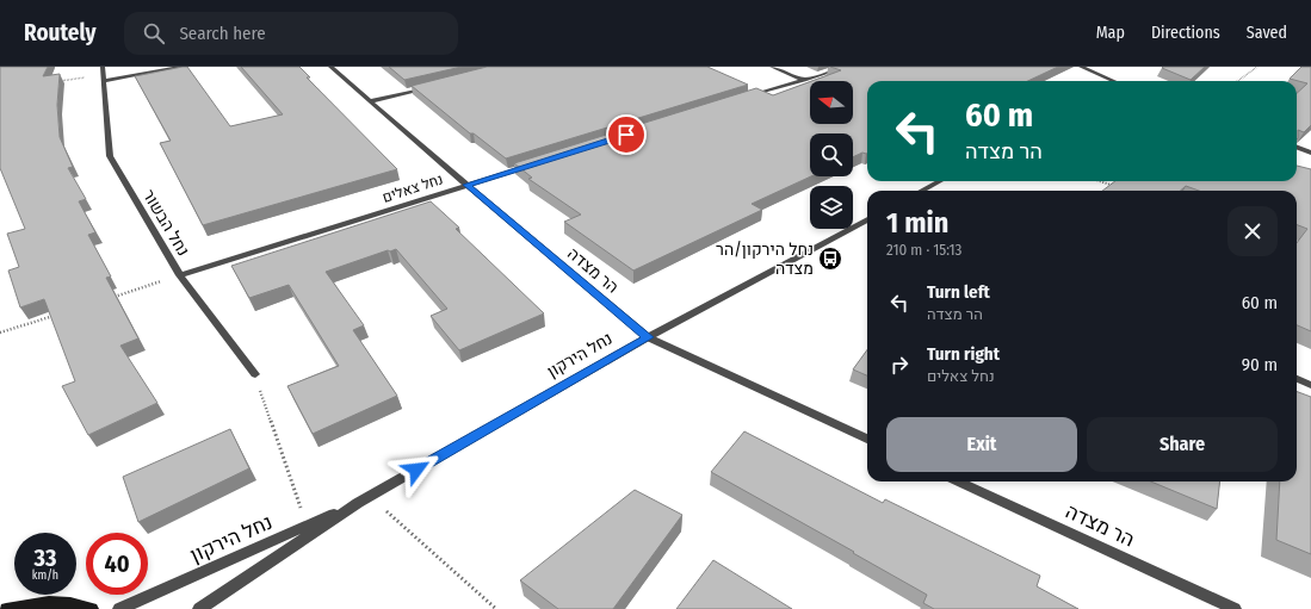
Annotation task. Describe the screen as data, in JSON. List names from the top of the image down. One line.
{"streets":{"street":["נחל צאלים","נחל הבשור","הר מצדה","נחל הירקון"]},"crossings":[["נחל צאלים","נחל הבשור"],["נחל צאלים","הר מצדה"],["הר מצדה","נחל הירקון"]],"places":{"bus stop":["נחל הירקון/הר מצדה"]},"north":"left","page":{"header":"Routely","search":"Search here","nav":["Map","Directions","Saved"],"turn":["60 m","הר מצדה"],"heading":["1 min","210 m · 15:13"],"list":[{"name":"Turn left","note":"הר מצדה","value":"60 m"},{"name":"Turn right","note":"נחל צאלים","value":"90 m"}],"buttons":["Exit","Share"],"speed":"33 km/h","limit":"40"}}
